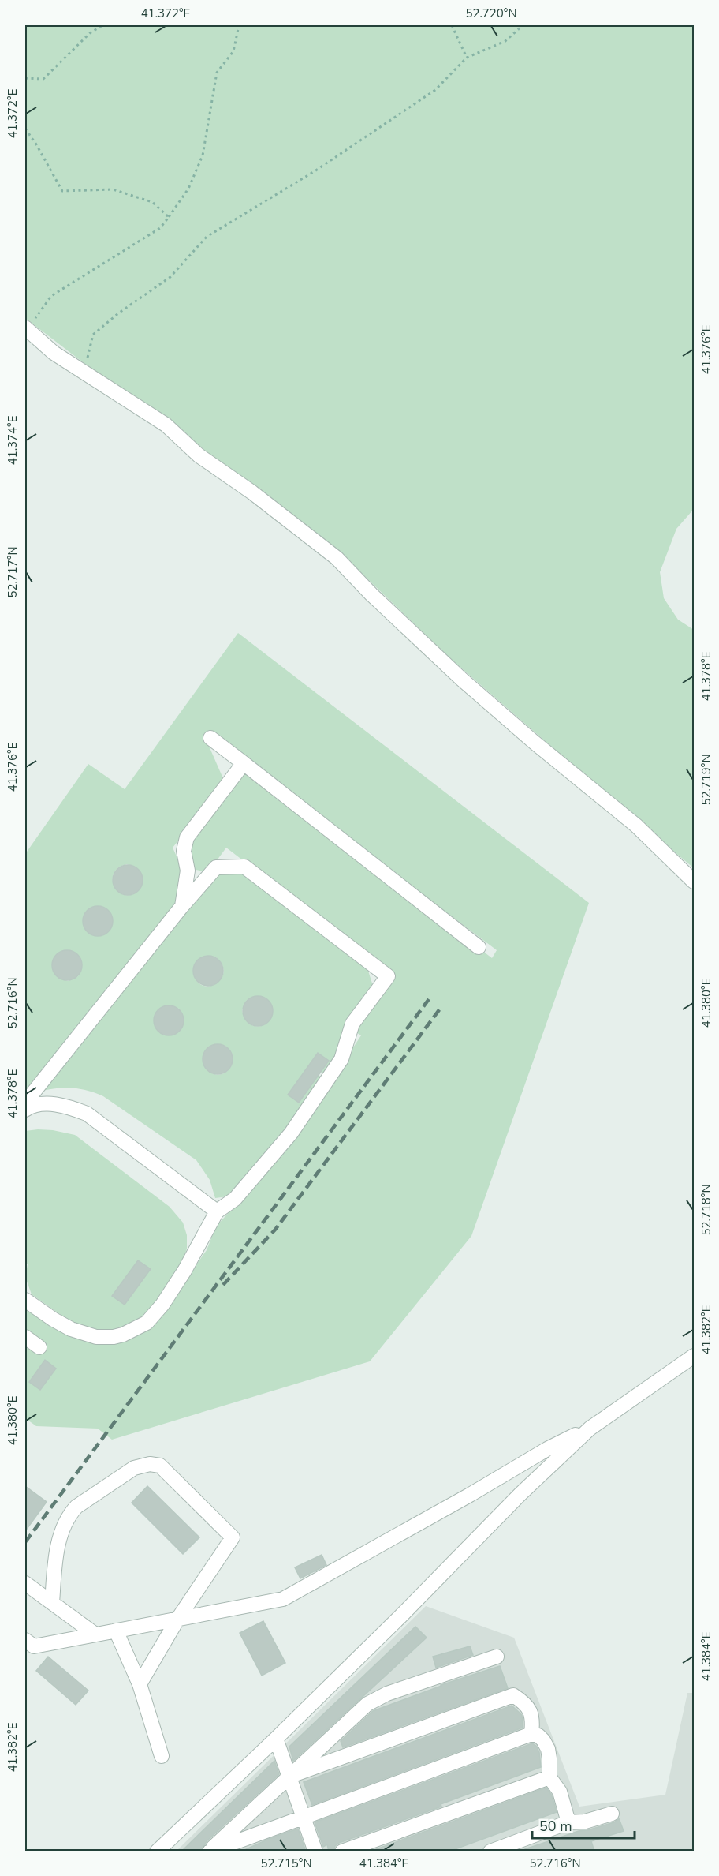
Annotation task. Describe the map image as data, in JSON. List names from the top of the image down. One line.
{"scale_bar":"50 m","coordinates":["41.372°E","52.720°N","41.376°E","41.374°E","52.717°N","41.378°E","52.719°N","52.716°N","41.380°E","52.718°N","41.382°E","41.384°E","52.715°N"]}
